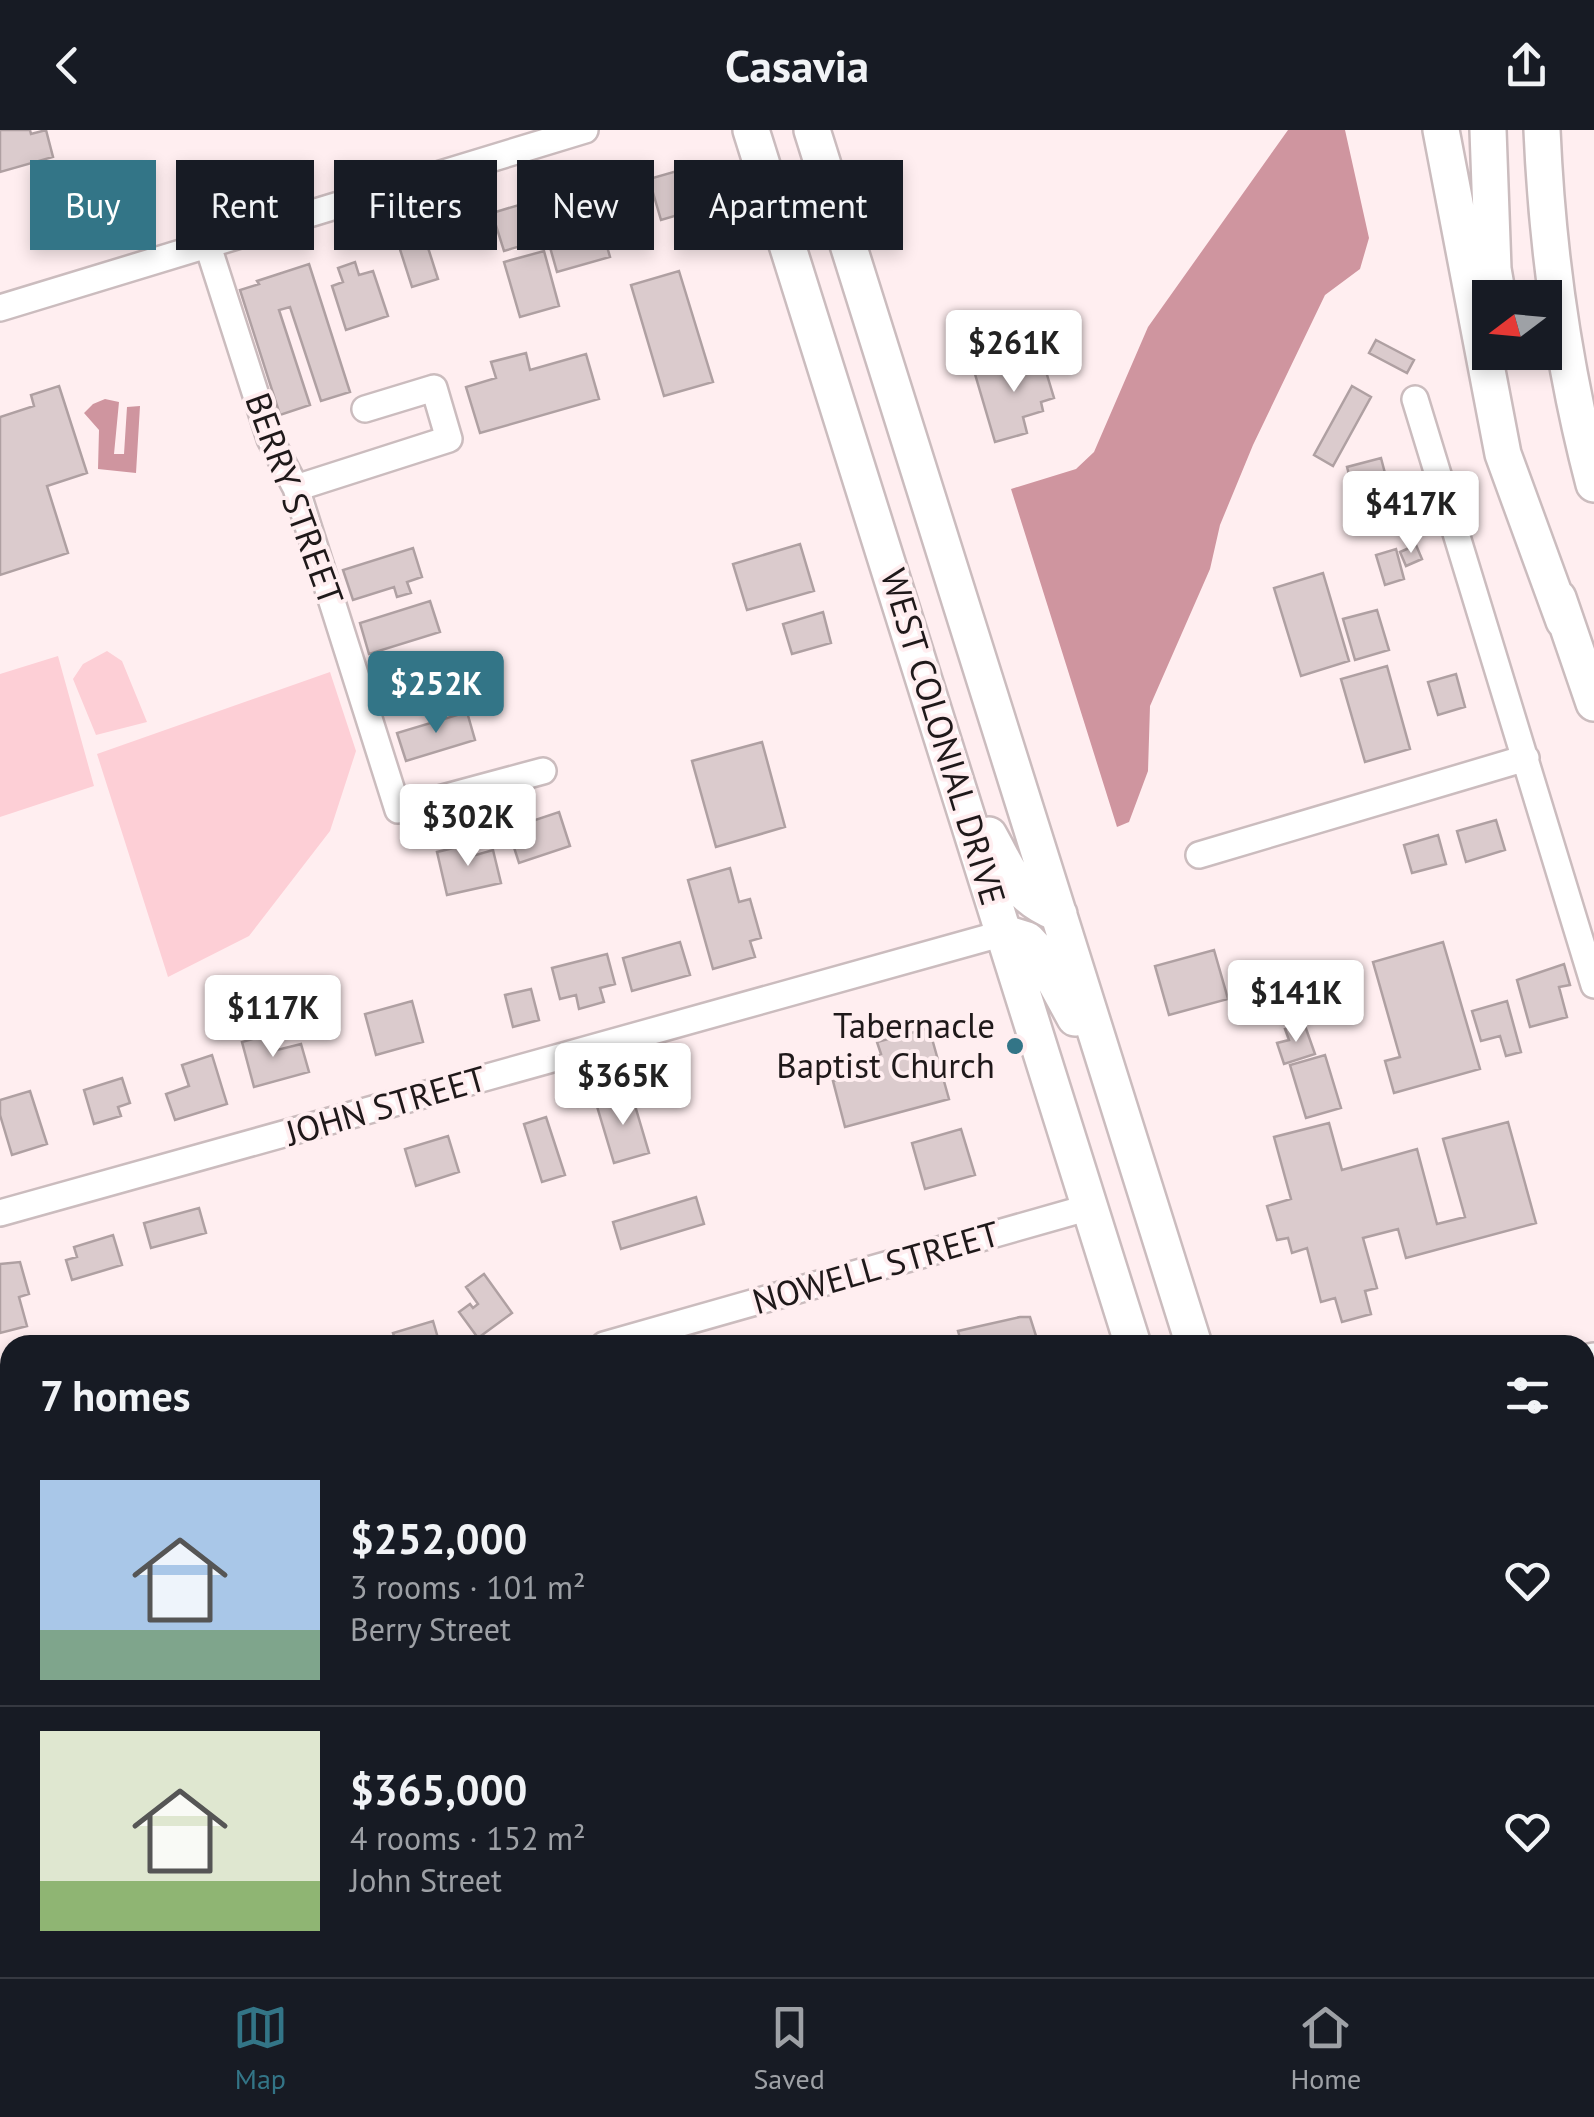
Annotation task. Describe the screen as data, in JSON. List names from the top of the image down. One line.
{"streets":{"highway":["WEST COLONIAL DRIVE"],"street":["BERRY STREET","JOHN STREET","NOWELL STREET"]},"crossings":[["WEST COLONIAL DRIVE","JOHN STREET"],["WEST COLONIAL DRIVE","NOWELL STREET"]],"places":["Tabernacle Baptist Church"],"north":"left","page":{"header":"Casavia","chip":["Buy","Rent","Filters","New","Apartment"],"price":["$261K","$417K","$252K","$302K","$141K","$117K","$365K"],"heading":"7 homes","list":[{"name":"$252,000","note":"3 rooms · 101 m² · Berry Street"},{"name":"$365,000","note":"4 rooms · 152 m² · John Street"}],"tabs":["Map","Saved","Home"]}}
